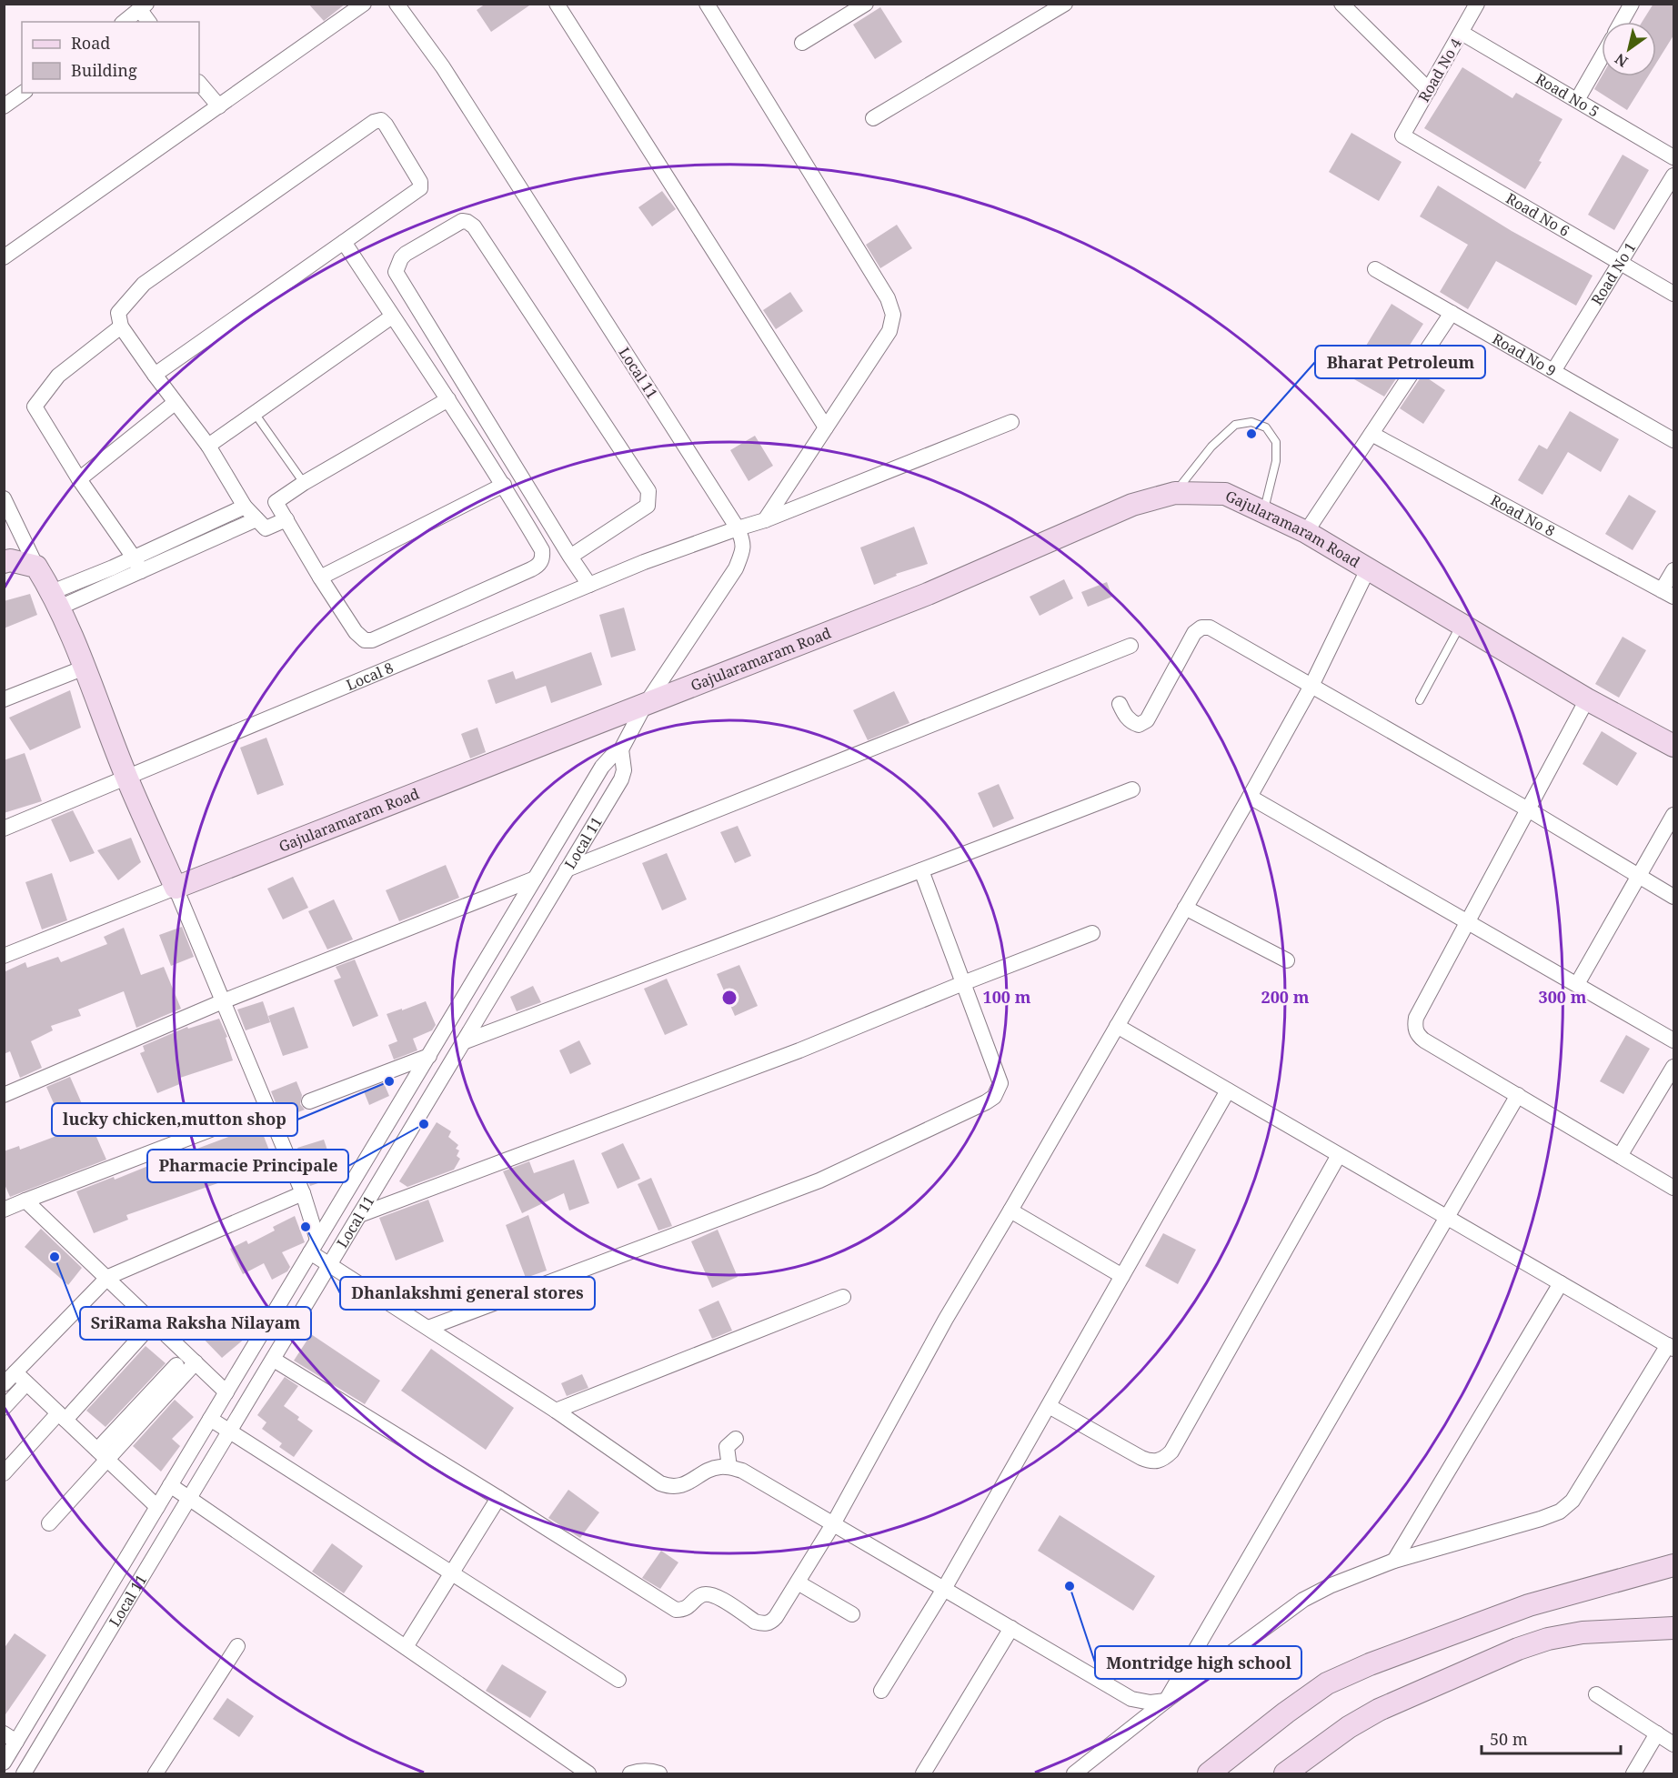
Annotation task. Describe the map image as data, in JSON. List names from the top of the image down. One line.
{"streets":{"main road":["Gajularamaram Road"],"street":["Road No 4","Road No 5","Road No 6","Road No 1","Road No 9","Local 11","Road No 8","Local 8"]},"crossings":[["Road No 4","Road No 5"],["Road No 4","Road No 6"],["Road No 6","Road No 1"],["Road No 1","Road No 9"],["Local 11","Gajularamaram Road"],["Local 11","Local 8"]],"places":["Bharat Petroleum","lucky chicken,mutton shop","Pharmacie Principale","Dhanlakshmi general stores","SriRama Raksha Nilayam","Montridge high school"],"legend":["Road","Building"],"scale_bar":"50 m","north":"bottom left","rings":["100 m","200 m","300 m"]}
